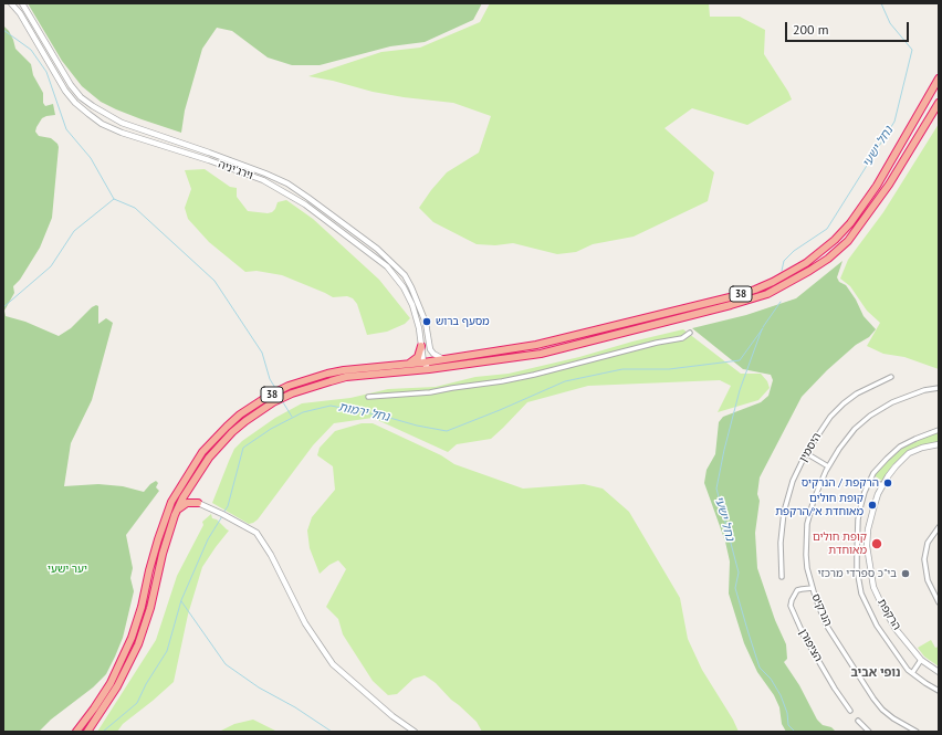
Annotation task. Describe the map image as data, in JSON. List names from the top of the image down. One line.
{"streets":{"highway":["38"],"street":["וירג'יניה","היסמין","הנרקיס","הרקפת","הציפורן"]},"crossings":[["וירג'יניה","38"],["הנרקיס","הציפורן"]],"districts":["נופי אביב"],"water":["נחל ישעי","נחל ירמות"],"parks":["יער ישעי"],"places":["מסעף ברוש","הרקפת / הנרקיס","קופת חולים מאוחדת א׳/הרקפת","קופת חולים מאוחדת","בי\"כ ספרדי מרכזי"],"scale_bar":"200 m"}
